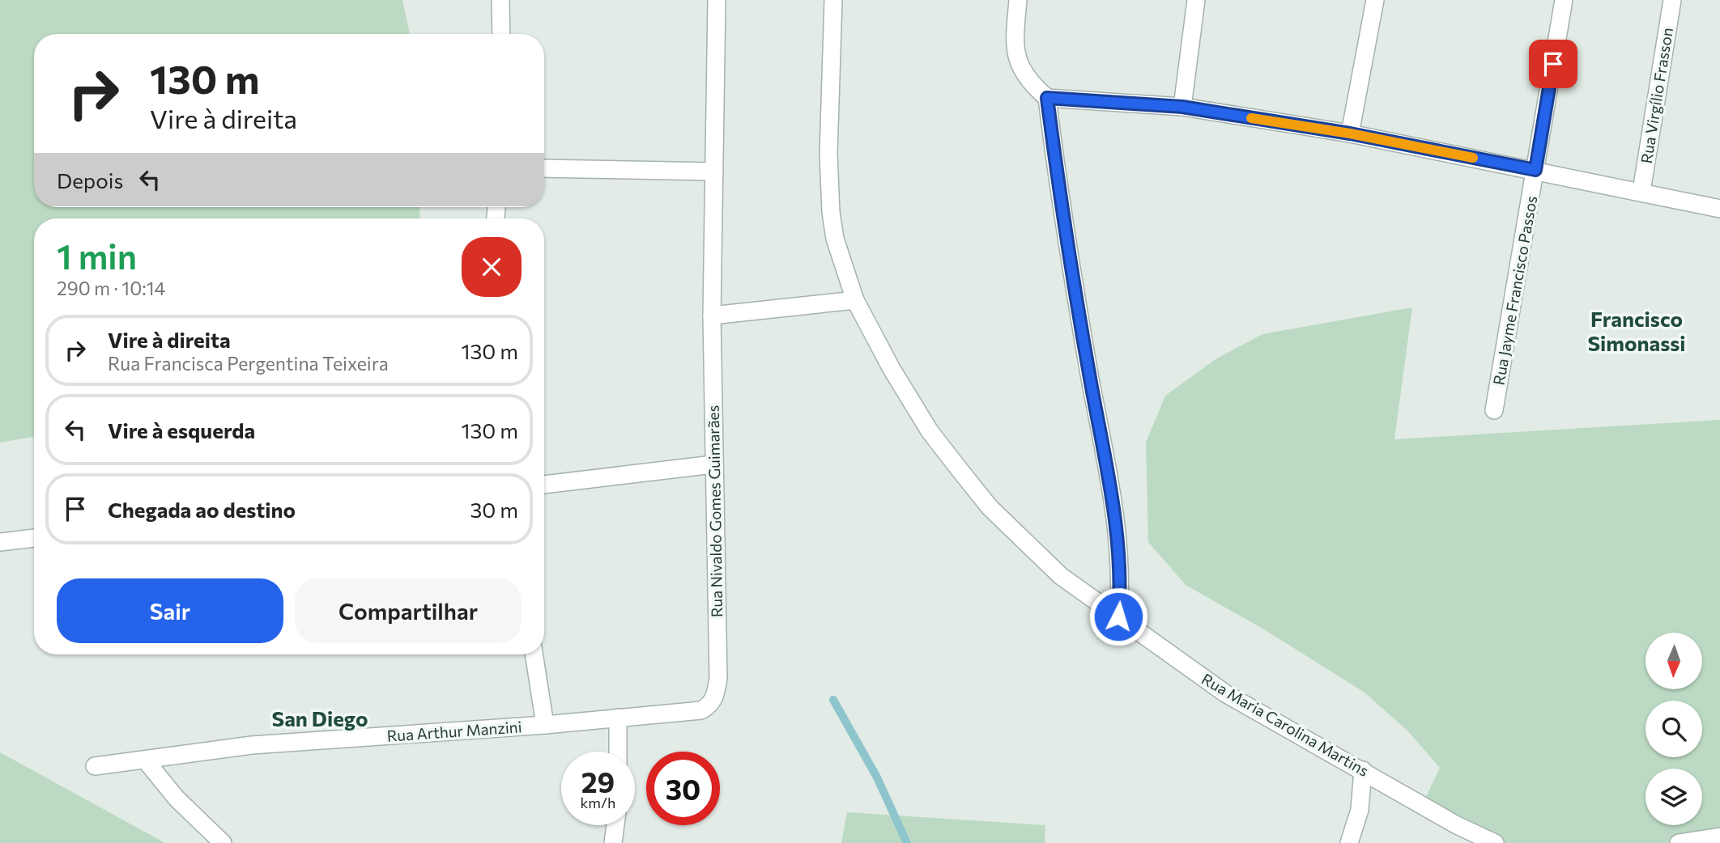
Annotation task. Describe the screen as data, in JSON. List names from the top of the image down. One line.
{"streets":{"street":["Rua Virgílio Frasson","Rua Jayme Francisco Passos","Rua Nivaldo Gomes Guimarães","Rua Maria Carolina Martins","Rua Arthur Manzini"]},"crossings":[["Rua Nivaldo Gomes Guimarães","Rua Arthur Manzini"]],"districts":["Francisco Simonassi","San Diego"],"north":"bottom","page":{"turn":["130 m","Vire à direita"],"then":"Depois","heading":["1 min","290 m · 10:14"],"list":[{"name":"Vire à direita","note":"Rua Francisca Pergentina Teixeira","value":"130 m"},{"name":"Vire à esquerda","value":"130 m"},{"name":"Chegada ao destino","value":"30 m"}],"buttons":["Sair","Compartilhar"],"speed":"29 km/h","limit":"30"}}
